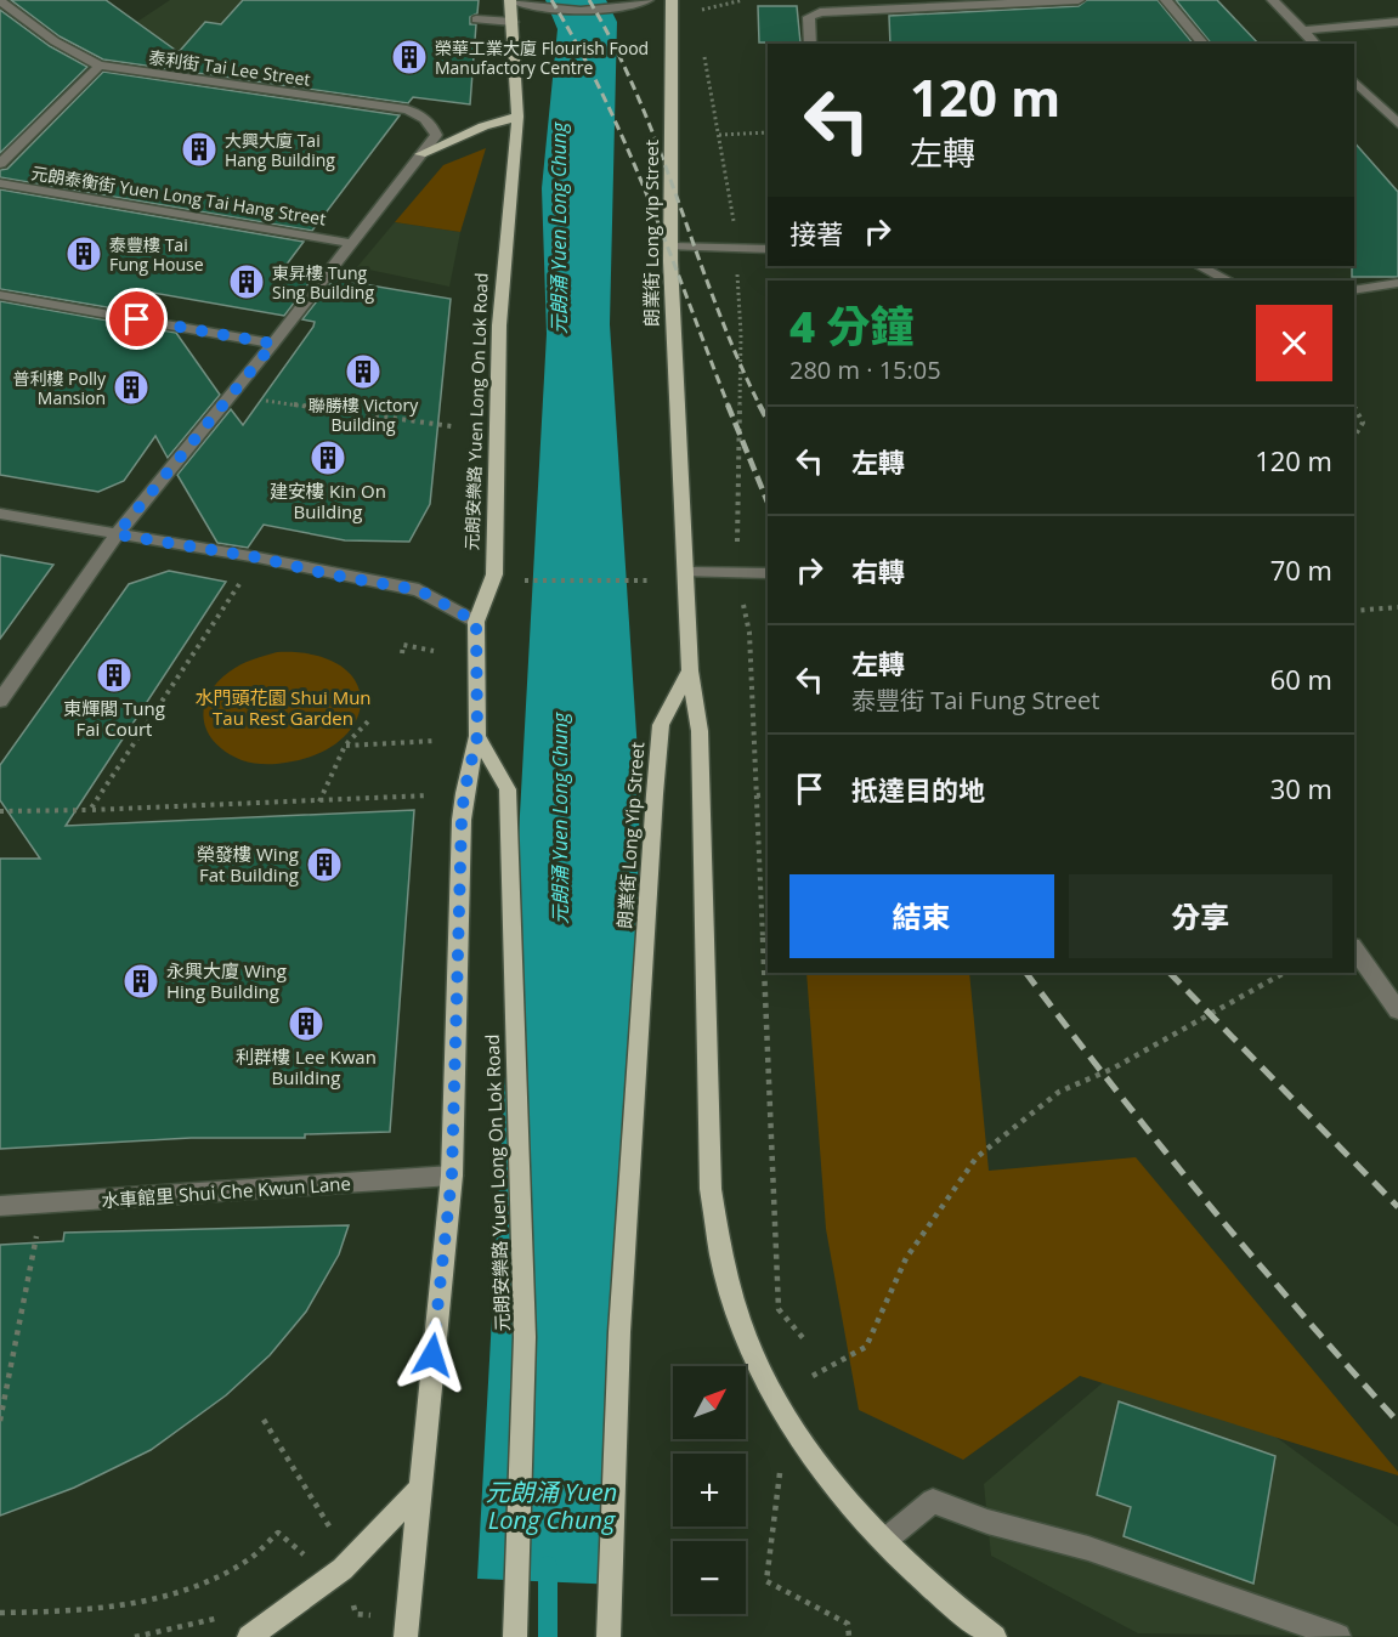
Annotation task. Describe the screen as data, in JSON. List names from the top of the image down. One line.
{"streets":{"main road":["朗業街 Long Yip Street","元朗安樂路 Yuen Long On Lok Road"],"street":["泰利街 Tai Lee Street","元朗泰衡街 Yuen Long Tai Hang Street","水車館里 Shui Che Kwun Lane"]},"crossings":[["元朗安樂路 Yuen Long On Lok Road","水車館里 Shui Che Kwun Lane"]],"water":["元朗涌 Yuen Long Chung"],"parks":["水門頭花園 Shui Mun Tau Rest Garden"],"places":{"building":["榮華工業大廈 Flourish Food Manufactory Centre","大興大廈 Tai Hang Building","泰豐樓 Tai Fung House","東昇樓 Tung Sing Building","聯勝樓 Victory Building","普利樓 Polly Mansion","建安樓 Kin On Building","東輝閣 Tung Fai Court","榮發樓 Wing Fat Building","永興大廈 Wing Hing Building","利群樓 Lee Kwan Building"]},"north":"top right","page":{"turn":["120 m","左轉"],"then":"接著","heading":["4 分鐘","280 m · 15:05"],"list":[{"name":"左轉","value":"120 m"},{"name":"右轉","value":"70 m"},{"name":"左轉","note":"泰豐街 Tai Fung Street","value":"60 m"},{"name":"抵達目的地","value":"30 m"}],"buttons":["結束","分享"],"map_buttons":["+","−"]}}
